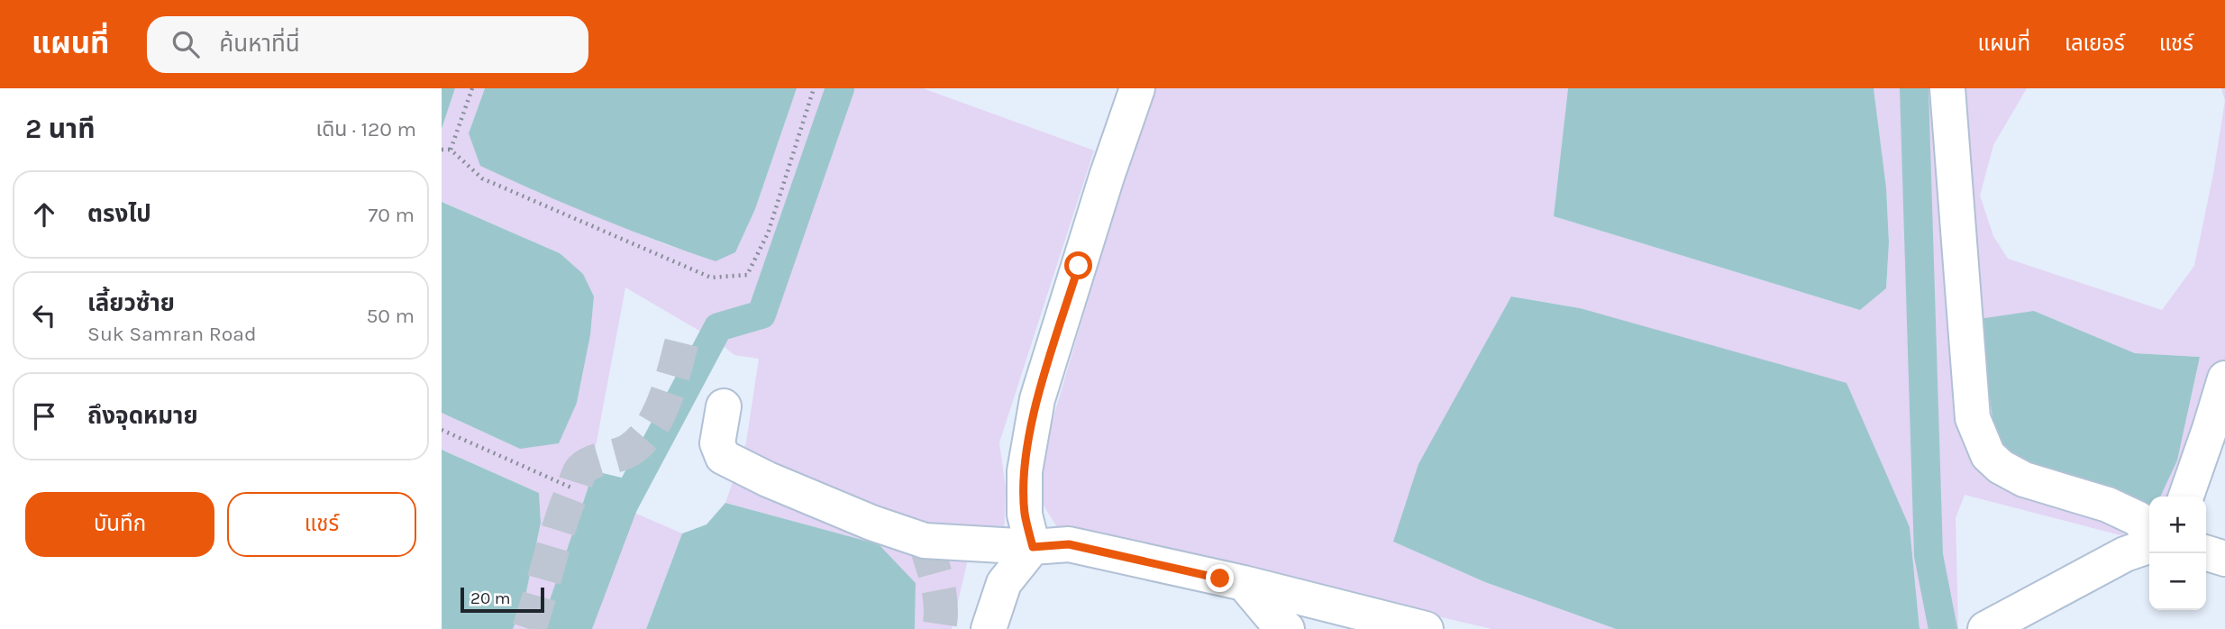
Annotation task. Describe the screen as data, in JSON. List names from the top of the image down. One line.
{"scale_bar":"20 m","page":{"header":"แผนที่","search":"ค้นหาที่นี่","nav":["แผนที่","เลเยอร์","แชร์"],"heading":["2 นาที","เดิน · 120 m"],"list":[["ตรงไป","70 m"],["เลี้ยวซ้าย","Suk Samran Road","50 m"],"ถึงจุดหมาย"],"buttons":["บันทึก","แชร์"],"map_buttons":["+","−"],"scale":"20 m"}}
